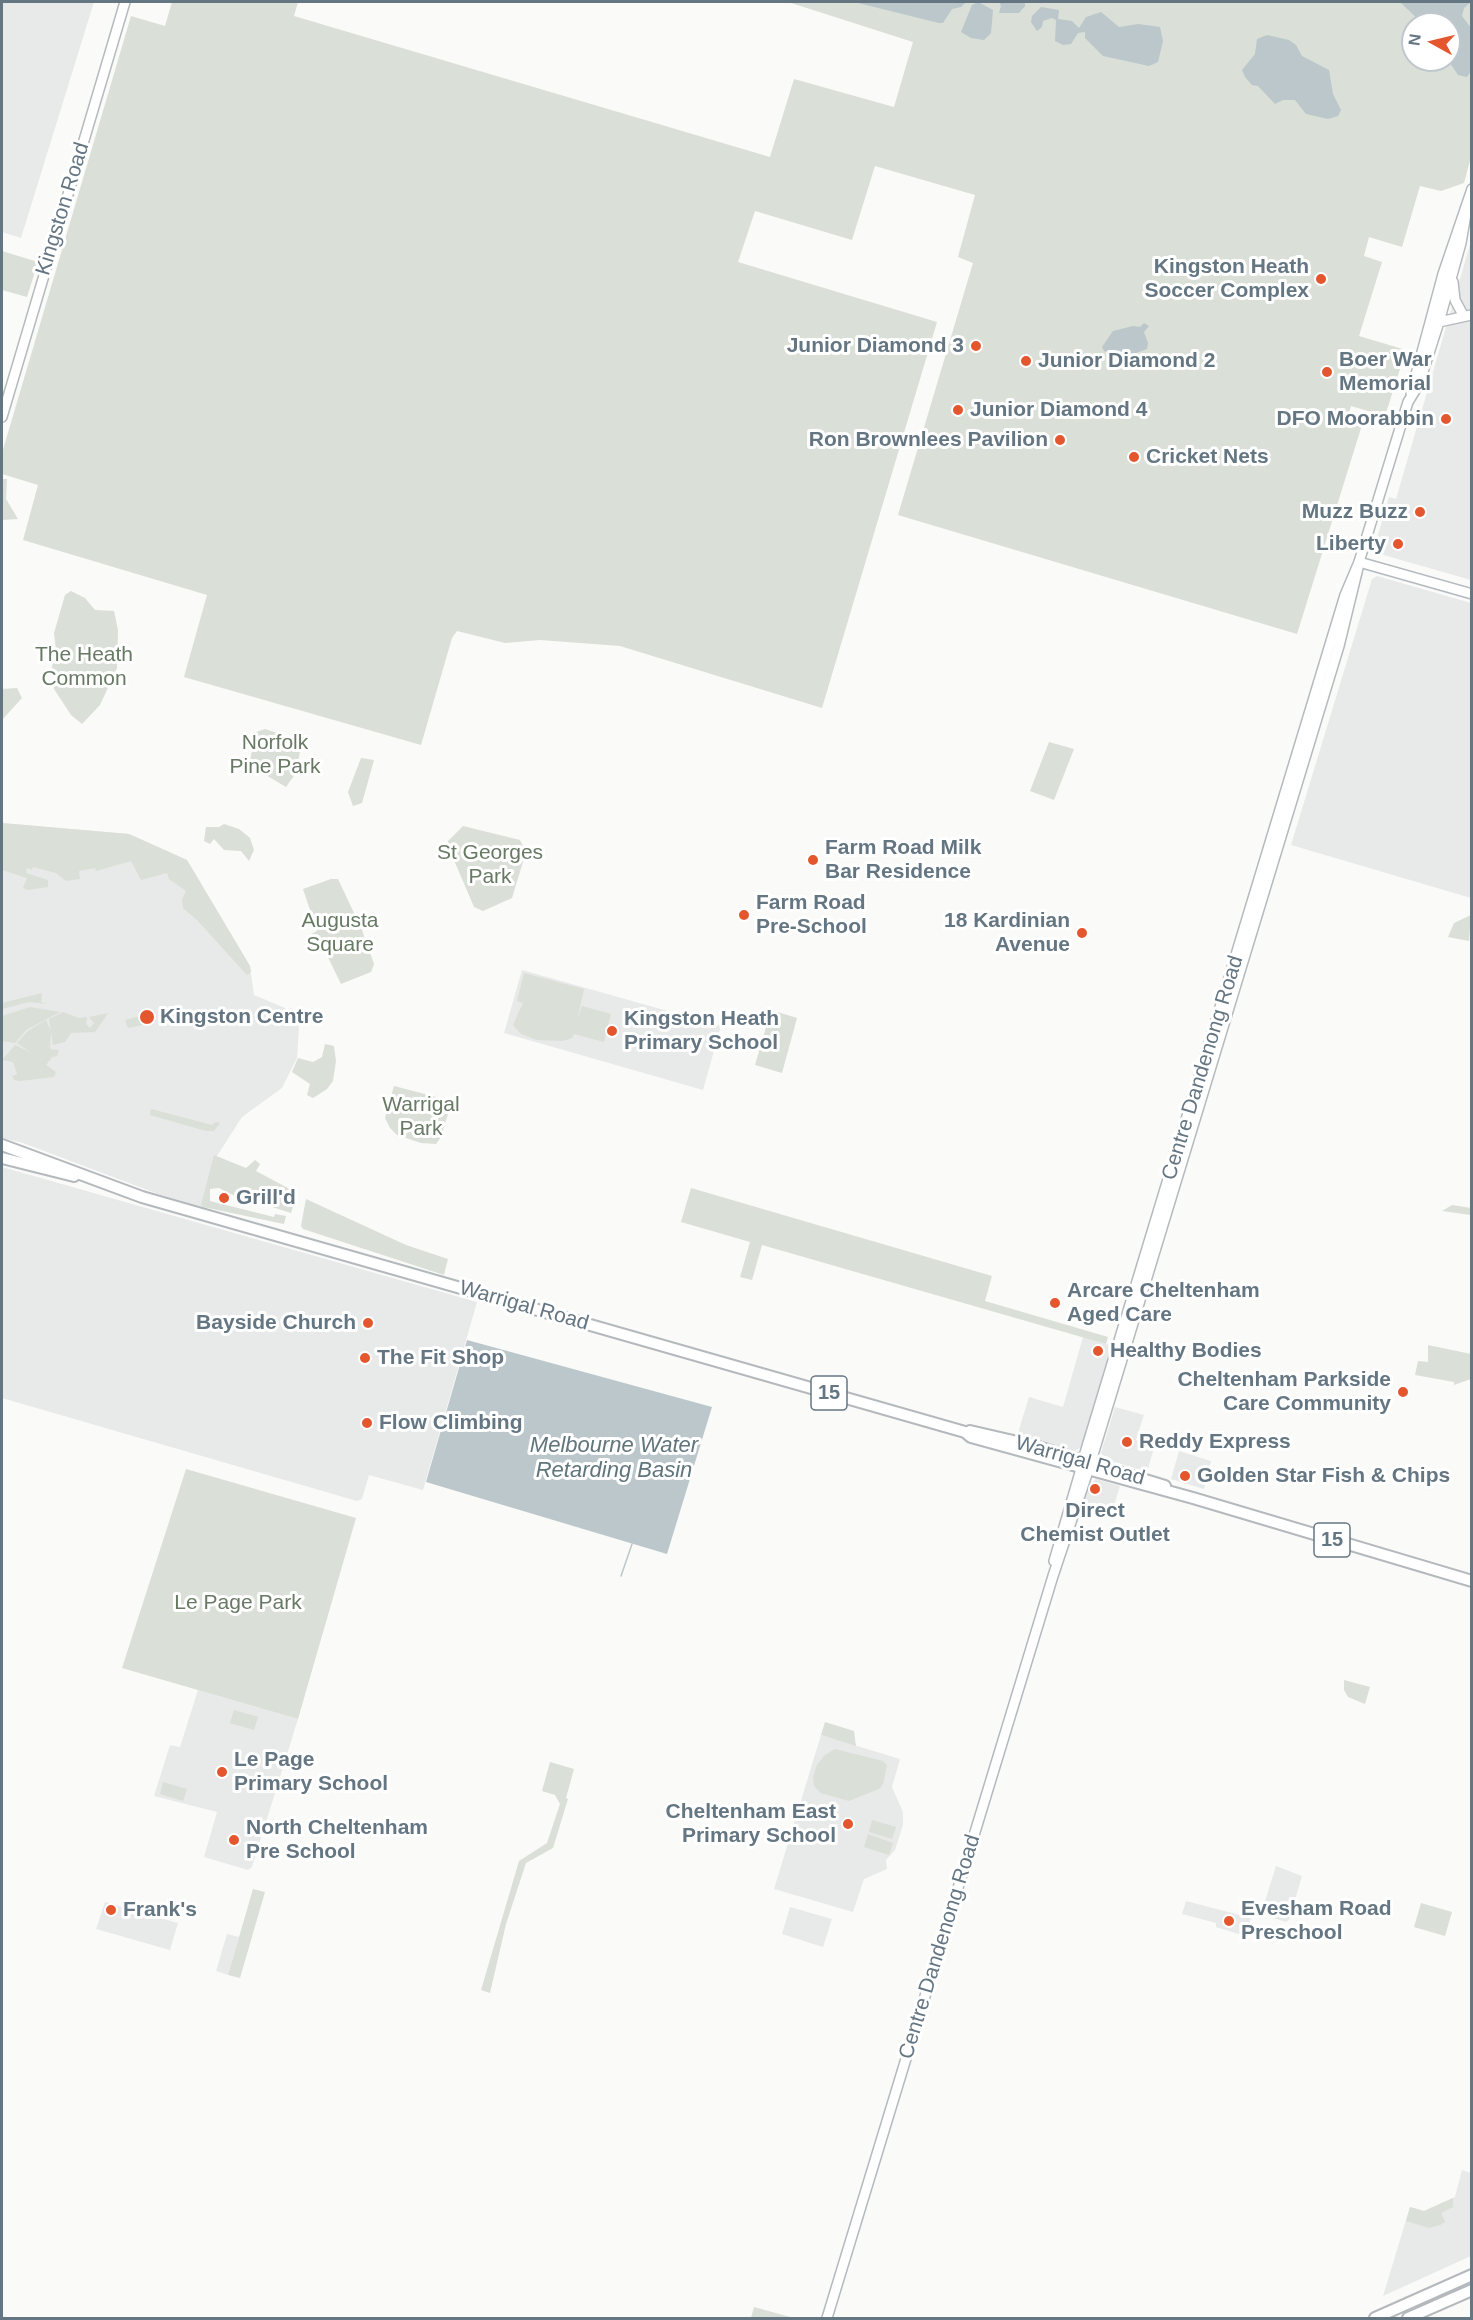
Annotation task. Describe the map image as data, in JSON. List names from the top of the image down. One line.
{"streets":{"highway":["Warrigal Road","15"],"main road":["Kingston Road","Centre Dandenong Road"]},"crossings":[["Centre Dandenong Road","Warrigal Road"]],"water":["Melbourne Water Retarding Basin"],"parks":["The Heath Common","Norfolk Pine Park","St Georges Park","Augusta Square","Warrigal Park","Le Page Park"],"places":["Kingston Heath Soccer Complex","Junior Diamond 3","Junior Diamond 2","Boer War Memorial","Junior Diamond 4","DFO Moorabbin","Ron Brownlees Pavilion","Cricket Nets","Muzz Buzz","Liberty","Farm Road Milk Bar Residence","Farm Road Pre-School","18 Kardinian Avenue","Kingston Centre","Kingston Heath Primary School","Grill'd","Arcare Cheltenham Aged Care","Bayside Church","Healthy Bodies","The Fit Shop","Cheltenham Parkside Care Community","Flow Climbing","Reddy Express","Golden Star Fish & Chips","Direct Chemist Outlet","Le Page Primary School","Cheltenham East Primary School","North Cheltenham Pre School","Frank's","Evesham Road Preschool"],"north":"left"}
